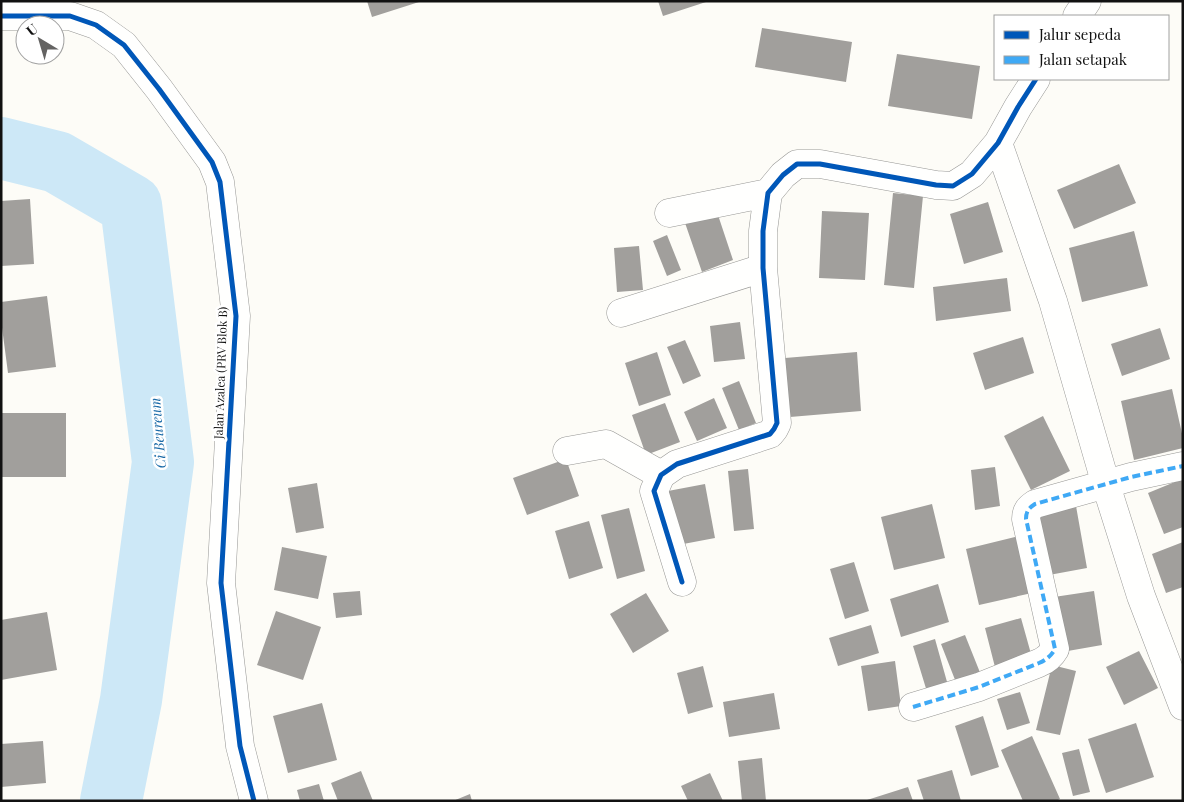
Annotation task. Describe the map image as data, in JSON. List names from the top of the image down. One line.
{"streets":{"street":["Jalan Azalea (PRV Blok B)"]},"water":["Ci Beureum"],"legend":["Jalur sepeda","Jalan setapak"],"north":"top left"}
